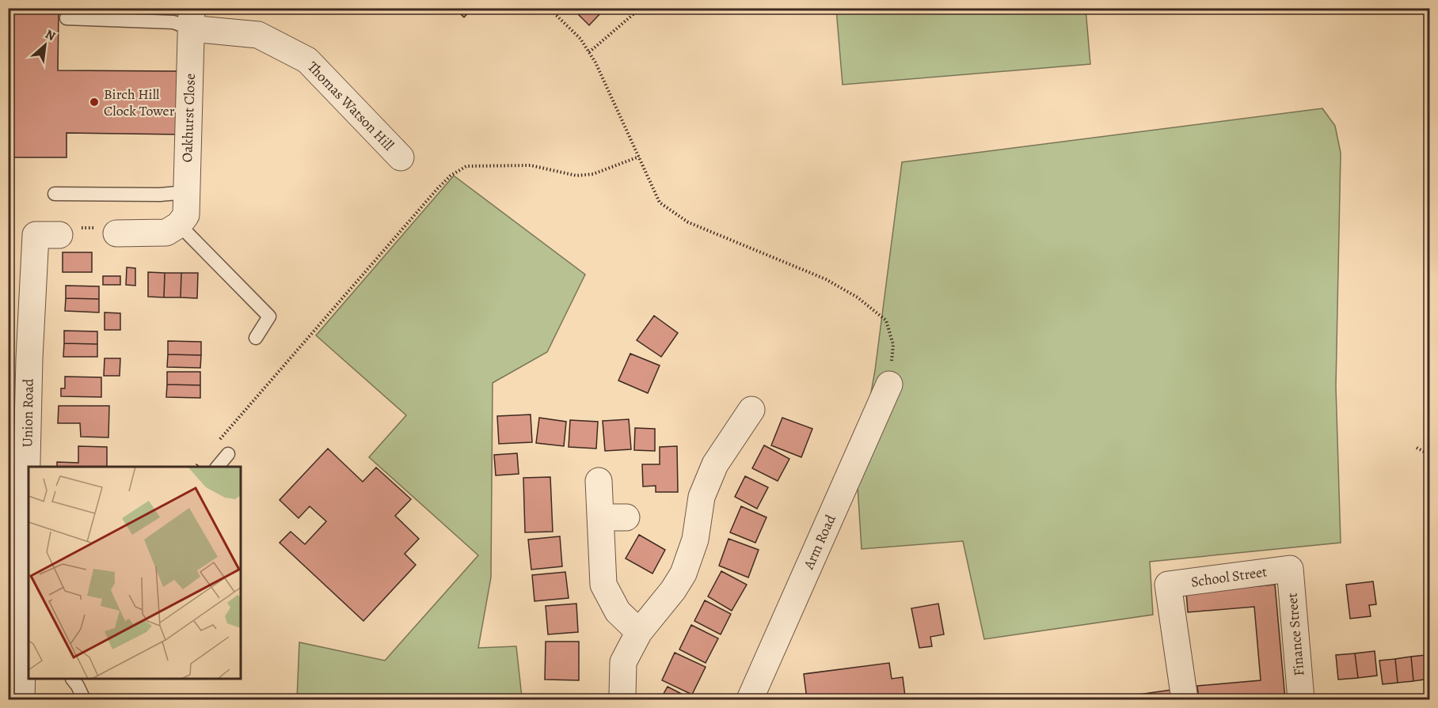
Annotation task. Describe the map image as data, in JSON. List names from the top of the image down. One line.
{"streets":{"street":["Thomas Watson Hill","Oakhurst Close","Union Road","Arm Road","School Street","Finance Street"]},"crossings":[["Thomas Watson Hill","Oakhurst Close"],["School Street","Finance Street"]],"places":["Birch Hill Clock Tower"],"north":"top right"}
